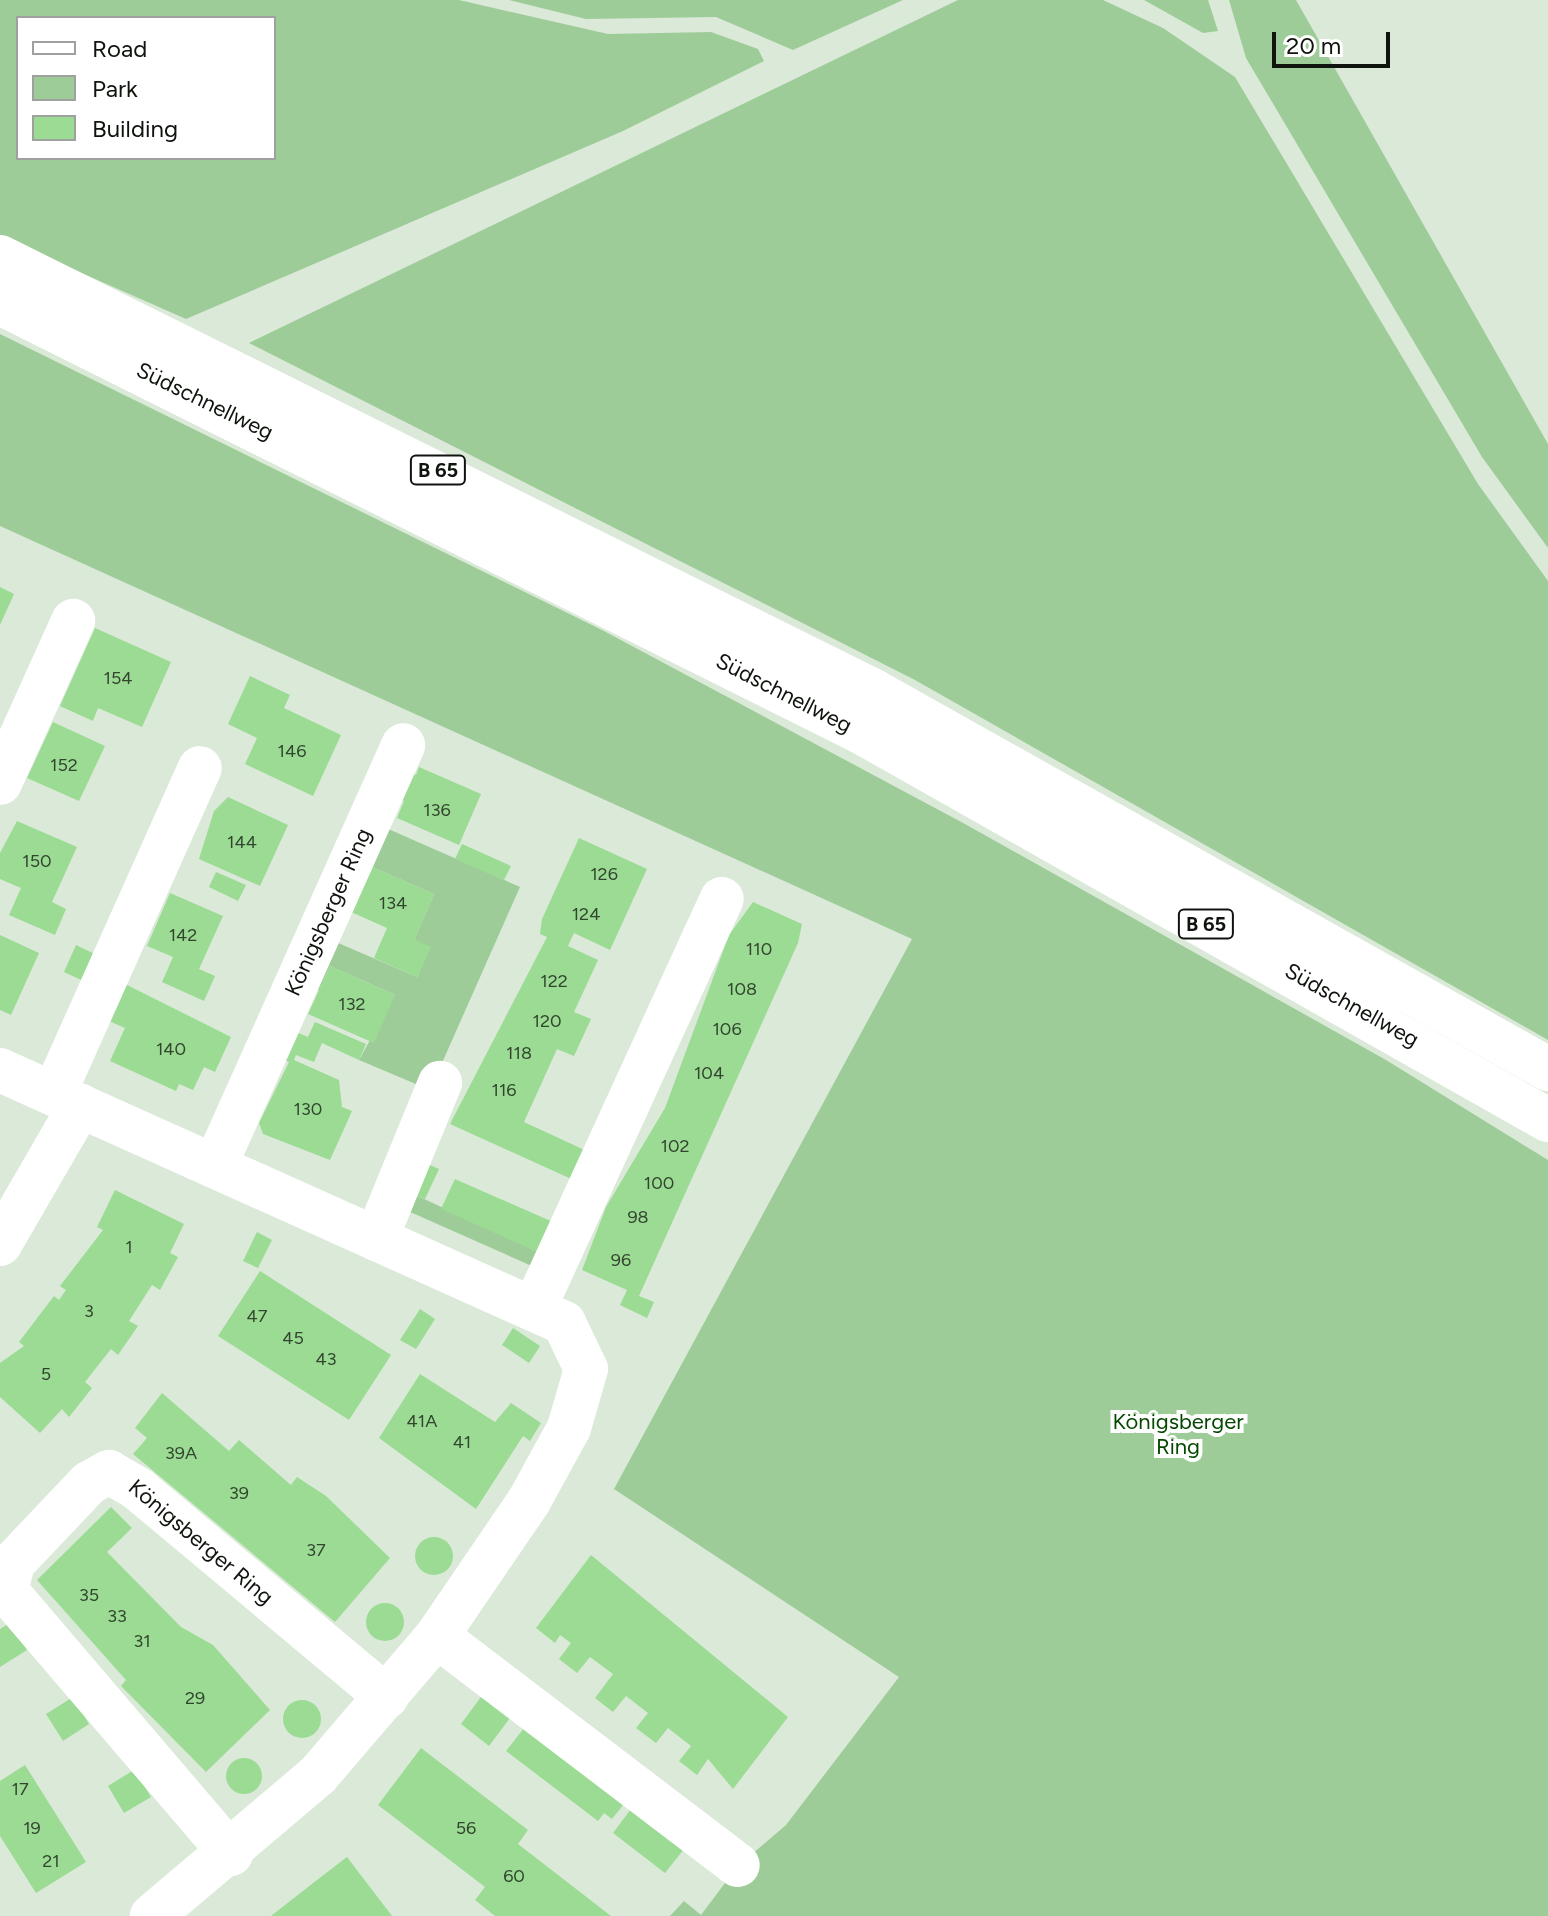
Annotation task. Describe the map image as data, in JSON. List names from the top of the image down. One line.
{"streets":{"main road":["Südschnellweg","B 65","Königsberger Ring"]},"parks":["Königsberger Ring"],"house_numbers":["154","146","152","136","144","150","126","134","124","142","110","122","108","132","120","106","140","118","104","116","130","102","100","98","1","96","3","47","45","43","5","41A","41","39A","39","37","35","33","31","29","17","19","56","21","60"],"legend":["Road","Park","Building"],"scale_bar":"20 m"}
